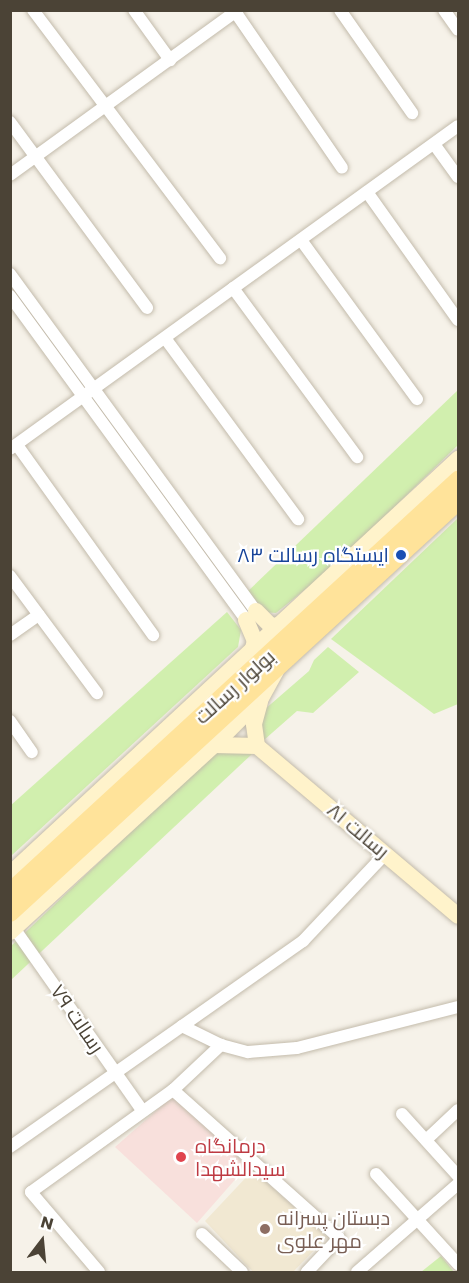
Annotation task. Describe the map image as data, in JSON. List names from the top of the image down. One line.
{"streets":{"main road":["بولوار رسالت"],"street":["رسالت ۸۱","رسالت ۷۹"]},"crossings":[["بولوار رسالت","رسالت ۷۹"]],"places":["ایستگاه رسالت ۸۳","درمانگاه سیدالشهدا","دبستان پسرانه مهر علوی"],"north":"top"}
